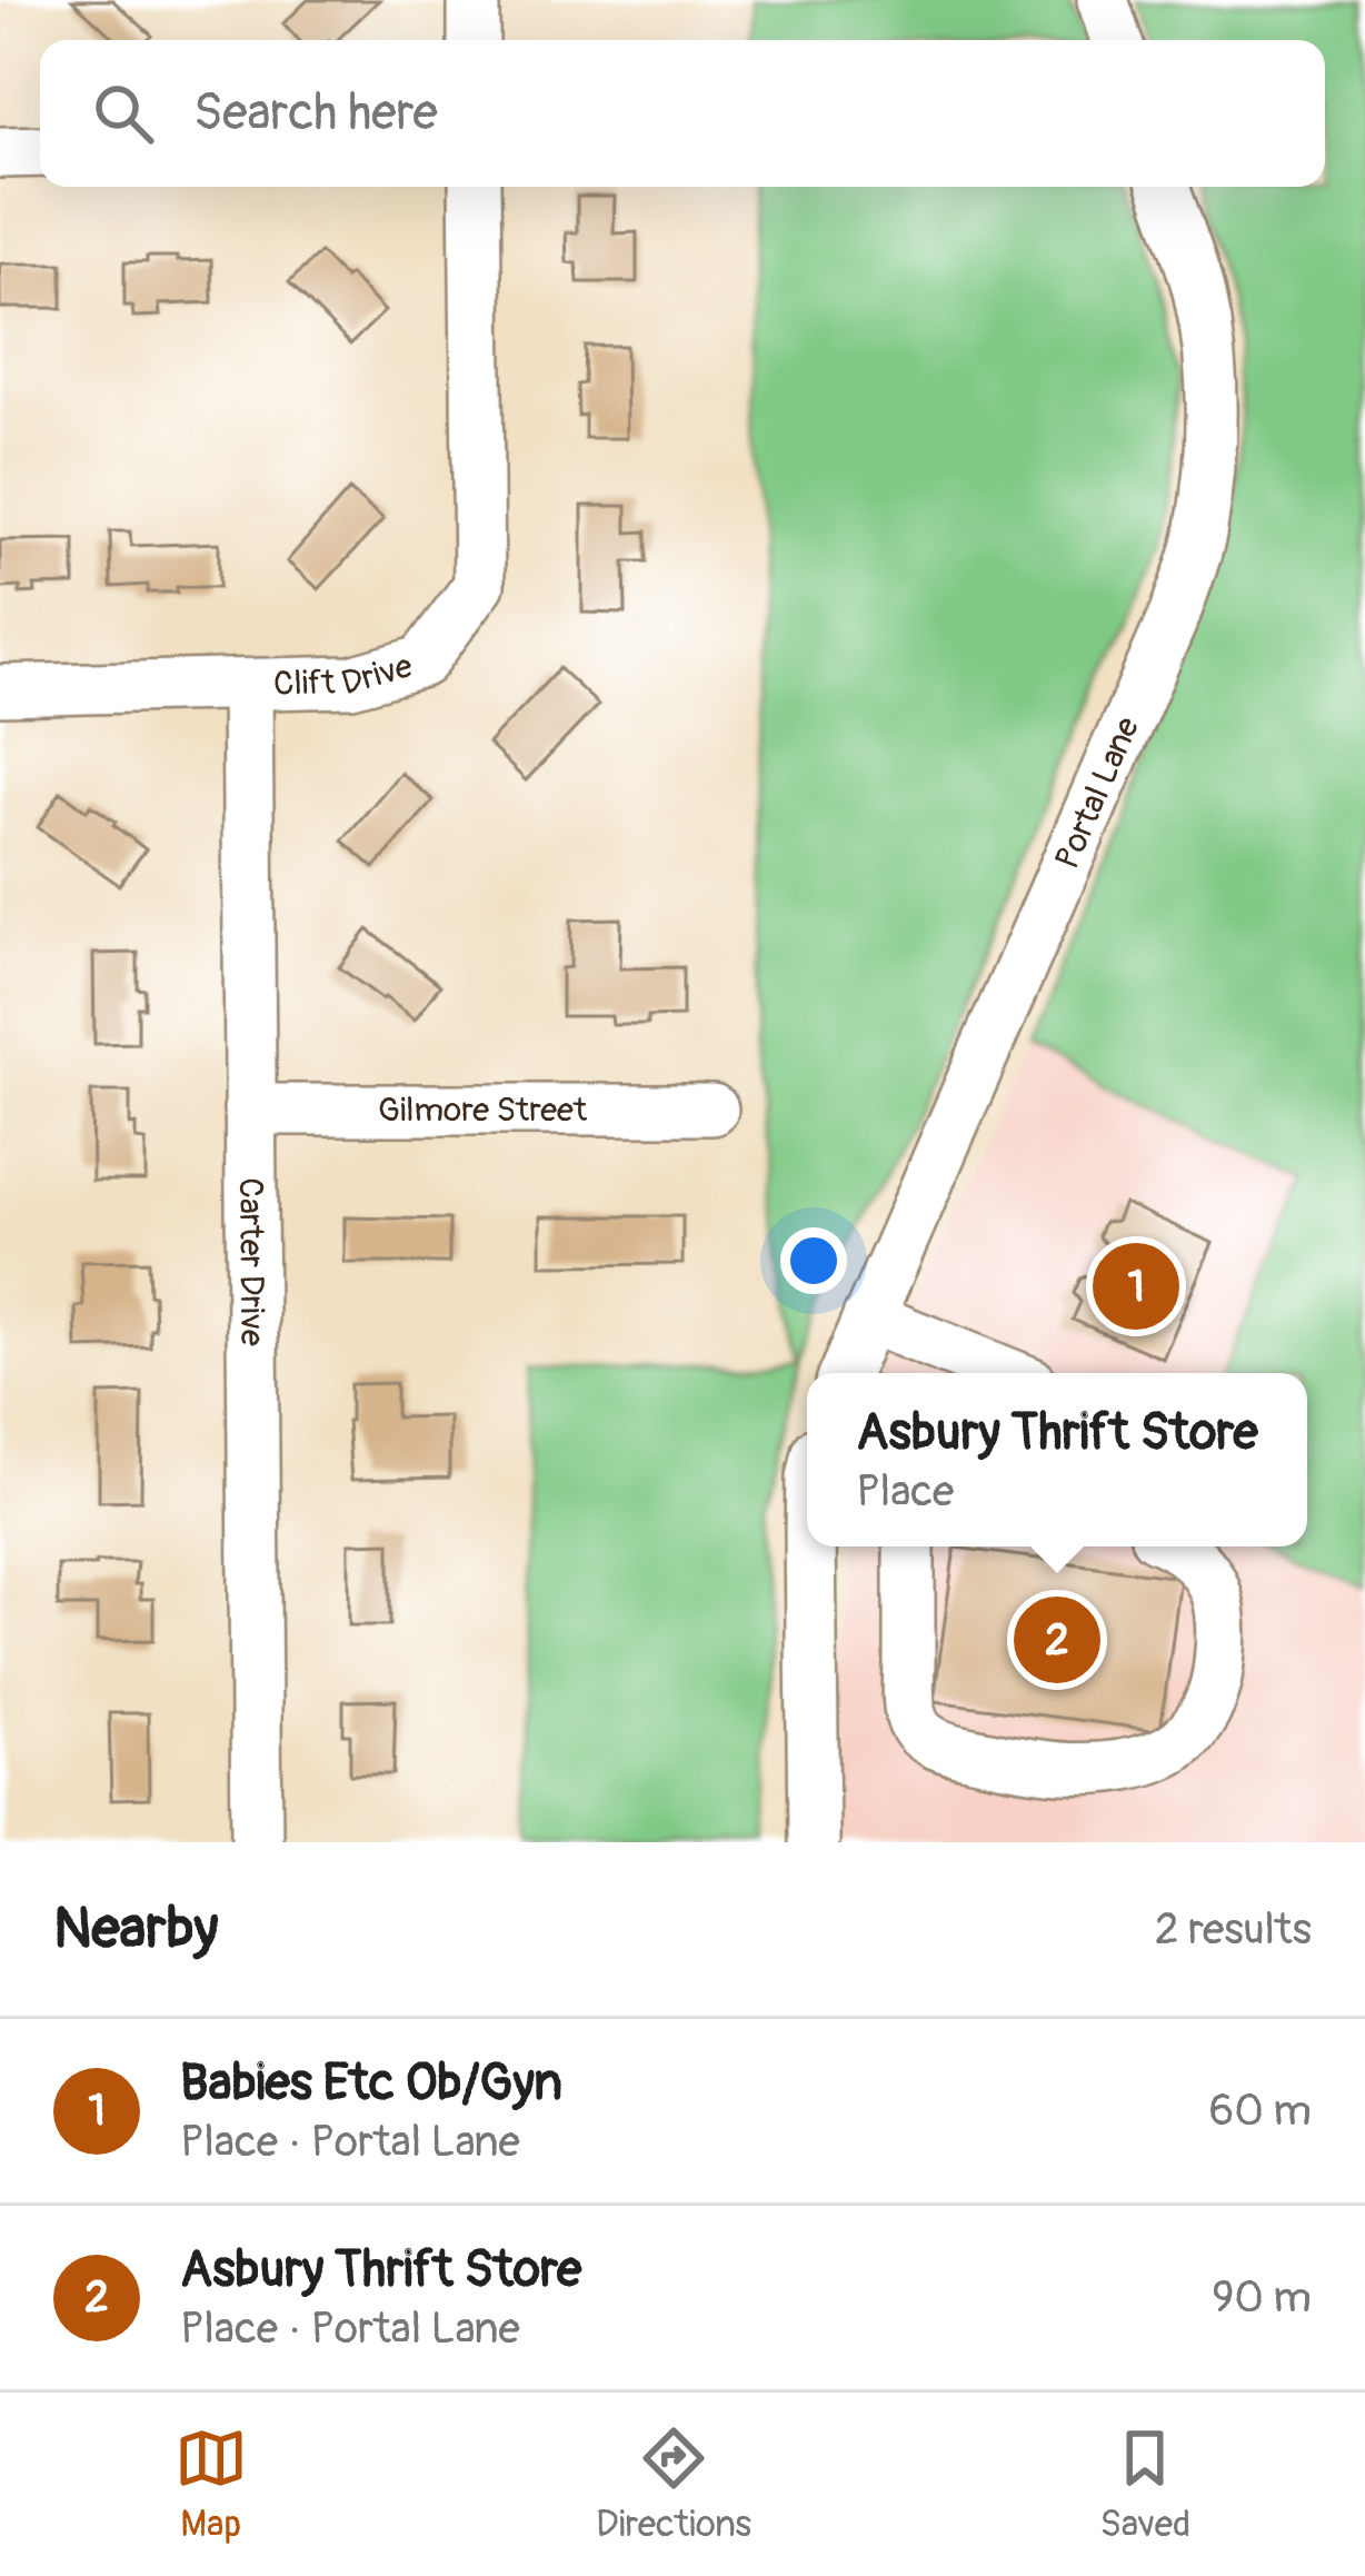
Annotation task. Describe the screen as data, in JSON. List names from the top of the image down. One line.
{"streets":{"street":["Clift Drive","Portal Lane","Gilmore Street","Carter Drive"]},"crossings":[["Clift Drive","Carter Drive"],["Gilmore Street","Carter Drive"]],"page":{"search":"Search here","pins":["1","2"],"popup":["Asbury Thrift Store","Place"],"heading":["Nearby","2 results"],"list":[{"mark":"1","name":"Babies Etc Ob/Gyn","note":"Place · Portal Lane","value":"60 m"},{"mark":"2","name":"Asbury Thrift Store","note":"Place · Portal Lane","value":"90 m"}],"nav":["Map","Directions","Saved"]}}
